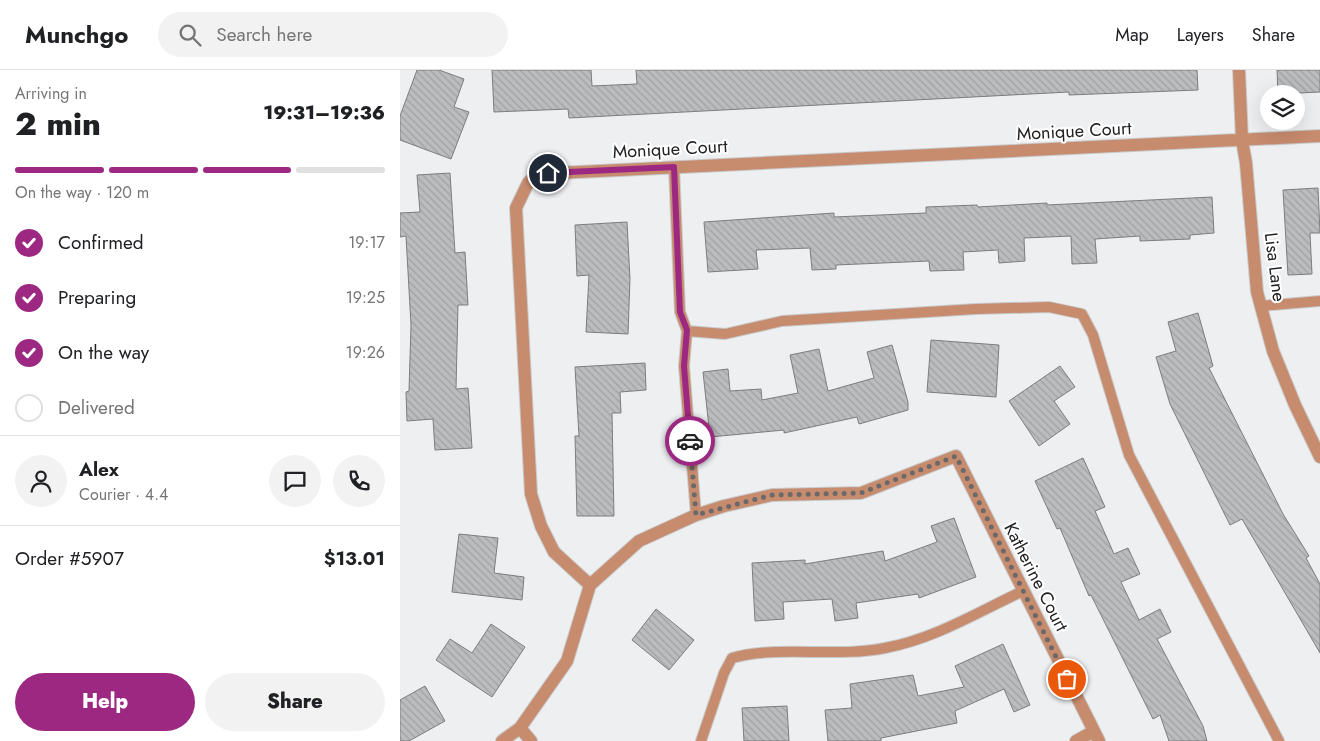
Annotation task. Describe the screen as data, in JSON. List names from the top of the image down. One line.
{"streets":{"street":["Monique Court","Lisa Lane","Katherine Court"]},"crossings":[["Monique Court","Lisa Lane"]],"page":{"header":"Munchgo","search":"Search here","nav":["Map","Layers","Share"],"heading":["2 min","Arriving in","19:31–19:36"],"panel":["Alex","Courier · 4.4","Order #5907","$13.01"],"bar":"On the way · 120 m","list":[["Confirmed","19:17"],["Preparing","19:25"],["On the way","19:26"],"Delivered"],"buttons":["Help","Share"]}}
